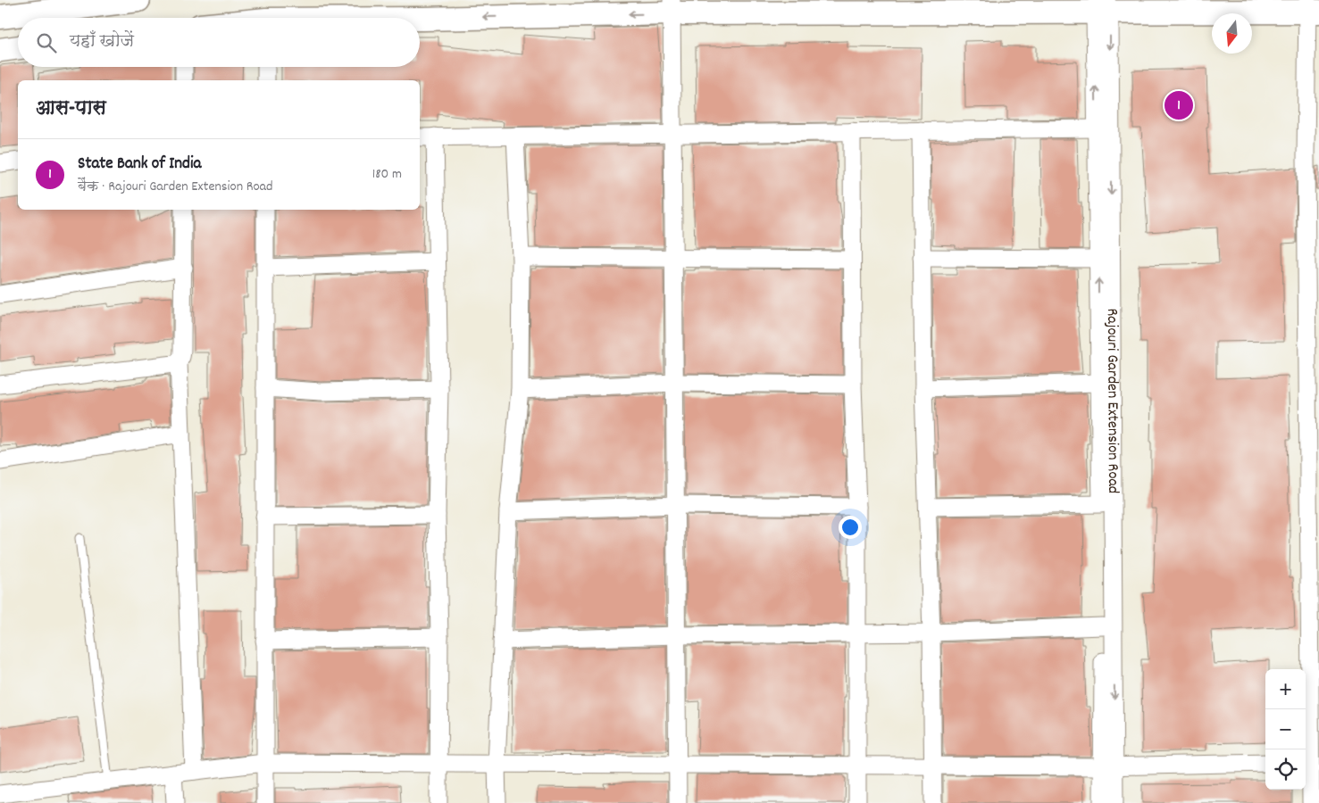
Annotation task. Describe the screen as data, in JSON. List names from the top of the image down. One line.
{"streets":{"street":["Rajouri Garden Extension Road"]},"north":"bottom","page":{"search":"यहाँ खोजें","heading":"आस-पास","pins":"1","list":[{"mark":"1","name":"State Bank of India","note":"बैंक · Rajouri Garden Extension Road","value":"180 m"}],"map_buttons":["+","−"]}}
